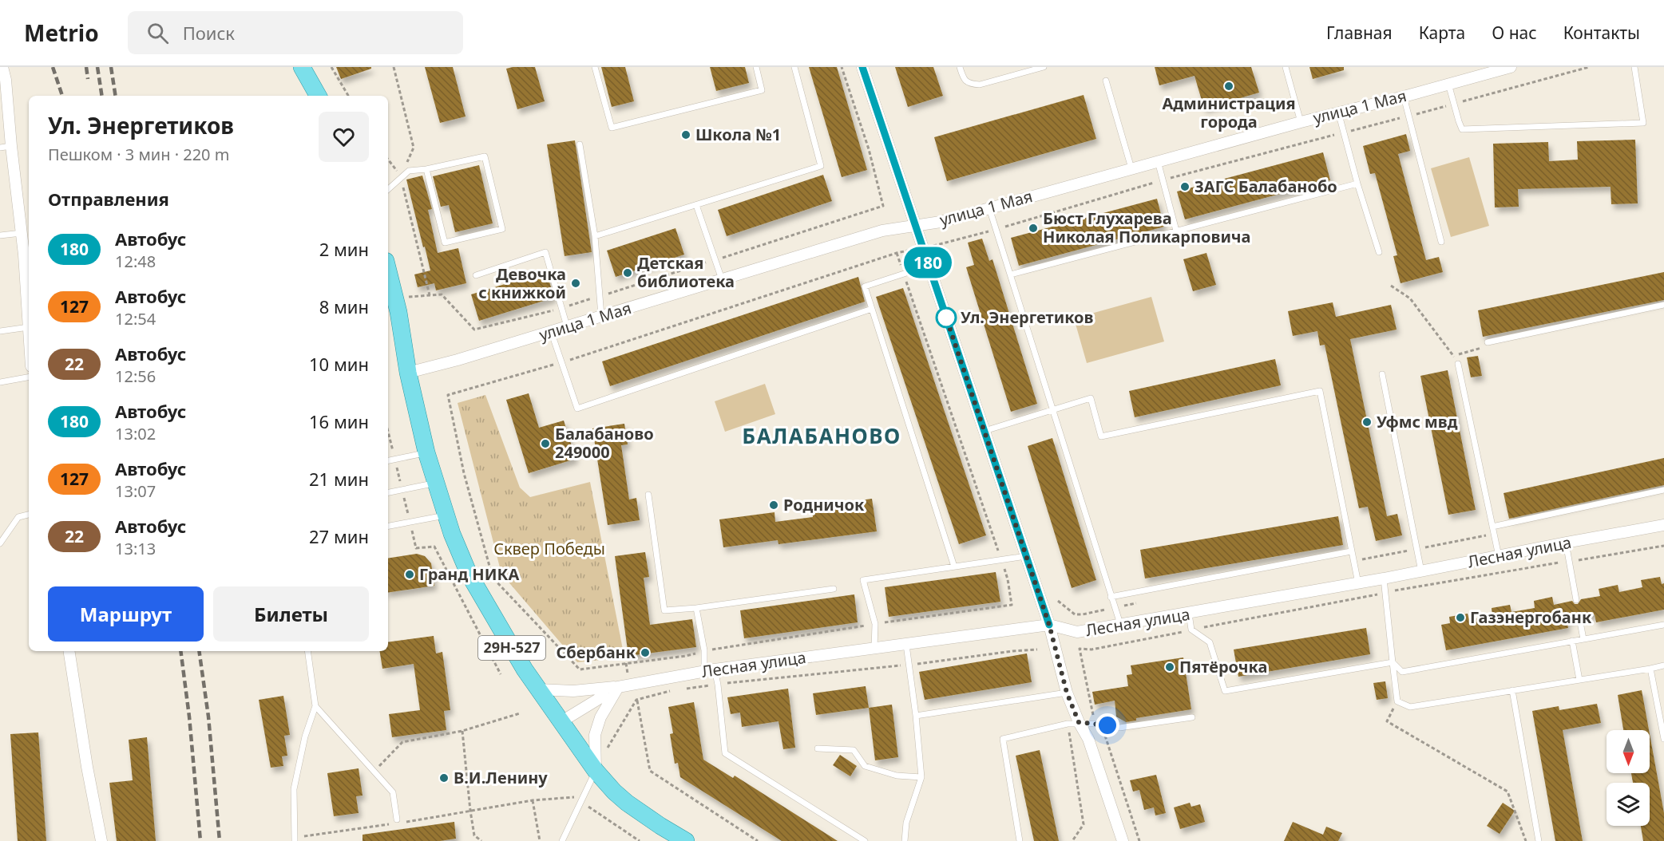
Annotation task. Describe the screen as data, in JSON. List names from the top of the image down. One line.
{"streets":{"main road":["29Н-527"],"street":["улица 1 Мая","Лесная улица"]},"crossings":[["улица 1 Мая","29Н-527"],["Лесная улица","29Н-527"]],"districts":["БАЛАБАНОВО"],"parks":["Сквер Победы"],"places":["Администрация города","Школа №1","ЗАГС Балабанобо","Бюст Глухарева Николая Поликарповича","Детская библиотека","Девочка с книжкой","Ул. Энергетиков","Уфмс мвд","Балабаново 249000","Родничок","Гранд НИКА","Газэнергобанк","Сбербанк","Пятёрочка","В.И.Ленину"],"lines":["bus line 180"],"north":"bottom","page":{"header":"Metrio","search":"Поиск","nav":["Главная","Карта","О нас","Контакты"],"on_map":"180","heading":[["Ул. Энергетиков","Пешком · 3 мин · 220 m"],"Отправления"],"list":[{"mark":"180","name":"Автобус","note":"12:48","value":"2 мин"},{"mark":"127","name":"Автобус","note":"12:54","value":"8 мин"},{"mark":"22","name":"Автобус","note":"12:56","value":"10 мин"},{"mark":"180","name":"Автобус","note":"13:02","value":"16 мин"},{"mark":"127","name":"Автобус","note":"13:07","value":"21 мин"},{"mark":"22","name":"Автобус","note":"13:13","value":"27 мин"}],"buttons":["Маршрут","Билеты"]}}
